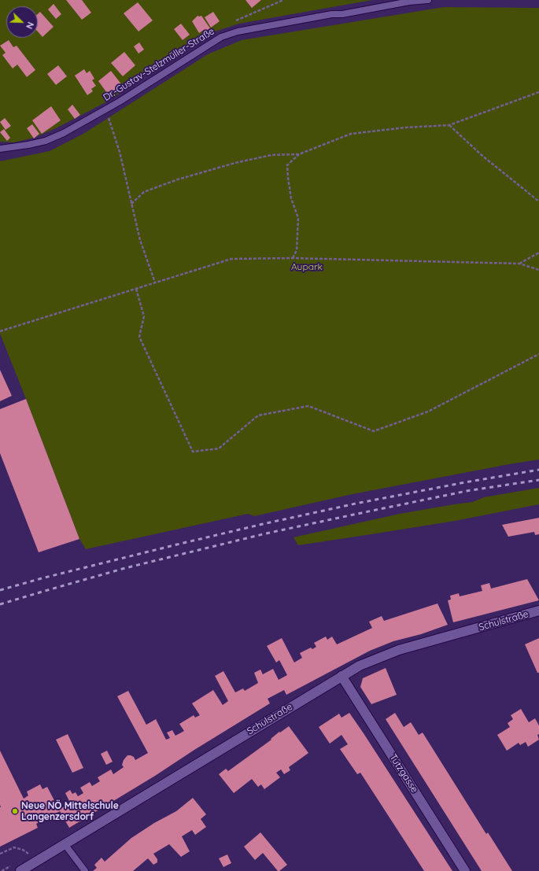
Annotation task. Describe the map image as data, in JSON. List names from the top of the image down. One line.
{"streets":{"street":["Schulstraße","Tutzgasse"],"lane":["Dr.-Gustav-Stelzmüller-Straße"]},"crossings":[["Schulstraße","Tutzgasse"]],"parks":["Aupark"],"places":["Neue NÖ Mittelschule Langenzersdorf"],"north":"bottom right"}
